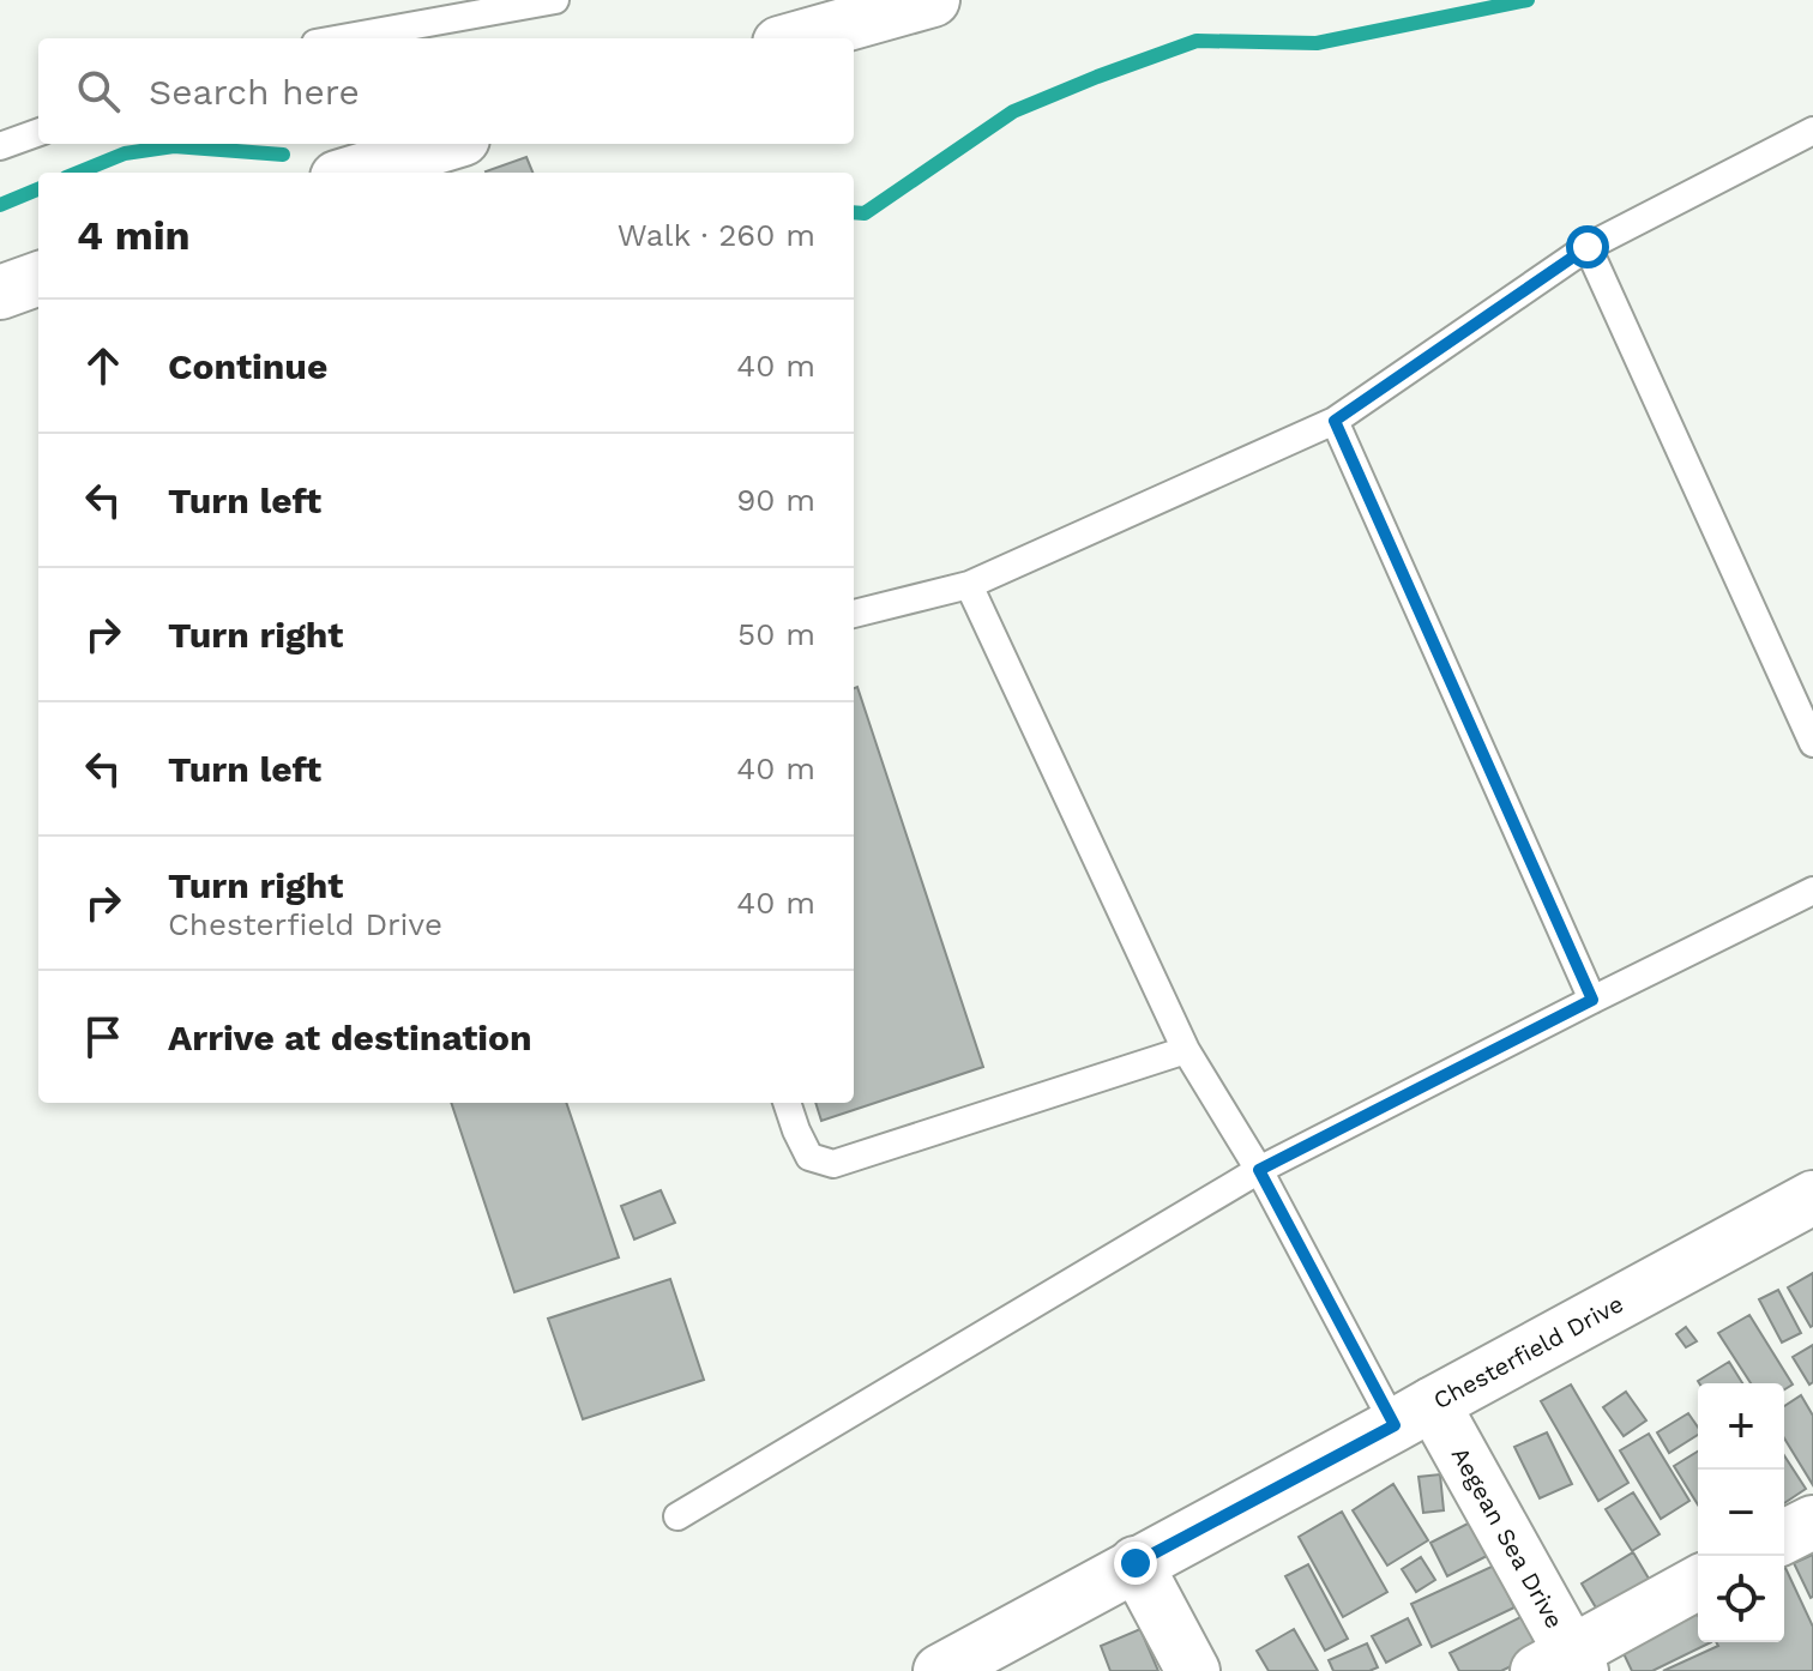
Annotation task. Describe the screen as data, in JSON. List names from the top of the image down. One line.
{"streets":{"street":["Chesterfield Drive","Aegean Sea Drive"]},"crossings":[["Chesterfield Drive","Aegean Sea Drive"]],"page":{"search":"Search here","heading":["4 min","Walk · 260 m"],"list":[["Continue","40 m"],["Turn left","90 m"],["Turn right","50 m"],["Turn left","40 m"],["Turn right","Chesterfield Drive","40 m"],"Arrive at destination"],"map_buttons":["+","−"]}}
